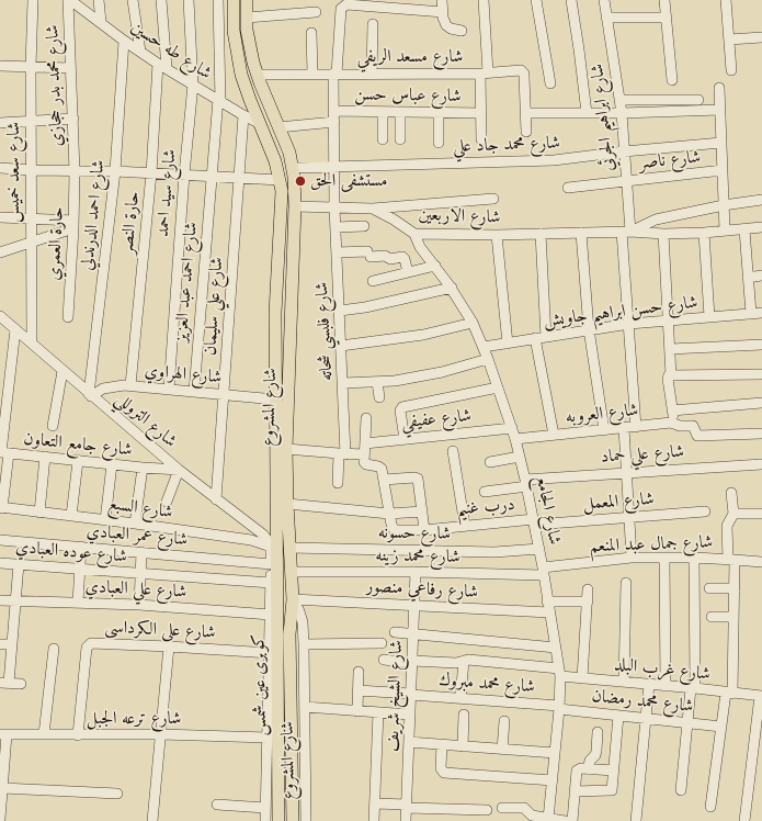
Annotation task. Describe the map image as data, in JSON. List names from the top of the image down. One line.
{"streets":{"main road":["شارع المشروع","كوبرى عين شمس"],"street":["شارع طه حسين","شارع مسعد الريفي","شارع محمد بدر حجازي","شارع عباس حسن","شارع ابراهيم الجرئي","شارع محمد جاد علي","شارع ناصر","شارع سعد خميس","شارع سيد احمد","شارع احمد الدرندلي","شارع الاربعين","حارة النصر","حارة العمري","شارع احمد عبد العزيز","شارع علي سليمان","شارع حسن ابراهيم جاويش","شارع فلبسي شحاته","شارع الهراوي","شارع العروبه","شارع عفيفي","شارع التروللي","شارع جامع التعاون","شارع علي حماد","شارع المعمل","درب غنيم","شارع السبع","شارع الجامع","شارع حسونه","شارع عمر العبادي","شارع جمال عبد المنعم","شارع عوده العبادي","شارع محمد زينه","شارع علي العبادي","شارع رفاعي منصور","شارع على الكرداسى","شارع غرب البلد","شارع محمد مبروك","شارع الشيخ شريف","شارع محمد رمضان","شارع ترعه الجبل"]},"crossings":[["شارع طه حسين","شارع محمد بدر حجازي"],["شارع طه حسين","شارع سيد احمد"],["شارع طه حسين","شارع احمد الدرندلي"],["شارع طه حسين","حارة النصر"],["شارع طه حسين","شارع احمد عبد العزيز"],["شارع طه حسين","شارع علي سليمان"],["شارع طه حسين","شارع المشروع"],["شارع مسعد الريفي","شارع فلبسي شحاته"],["شارع مسعد الريفي","شارع المشروع"],["شارع محمد بدر حجازي","حارة العمري"],["شارع عباس حسن","شارع فلبسي شحاته"],["شارع ابراهيم الجرئي","شارع محمد جاد علي"],["شارع ابراهيم الجرئي","شارع ناصر"],["شارع ابراهيم الجرئي","شارع الاربعين"],["شارع ابراهيم الجرئي","شارع حسن ابراهيم جاويش"],["شارع ابراهيم الجرئي","شارع العروبه"],["شارع محمد جاد علي","شارع فلبسي شحاته"],["شارع محمد جاد علي","شارع المشروع"],["شارع سعد خميس","شارع التروللي"],["شارع سيد احمد","شارع الهراوي"],["شارع احمد الدرندلي","شارع الهراوي"],["شارع احمد الدرندلي","شارع التروللي"],["شارع الاربعين","شارع فلبسي شحاته"],["شارع الاربعين","شارع المشروع"],["شارع الاربعين","شارع الجامع"],["حارة النصر","شارع الهراوي"],["شارع احمد عبد العزيز","شارع الهراوي"],["شارع علي سليمان","شارع الهراوي"],["شارع علي سليمان","شارع التروللي"],["شارع حسن ابراهيم جاويش","شارع الجامع"],["شارع الهراوي","شارع المشروع"],["شارع الهراوي","شارع التروللي"],["شارع المشروع","شارع التروللي"],["شارع المشروع","شارع السبع"],["شارع المشروع","شارع حسونه"],["شارع المشروع","شارع عمر العبادي"],["شارع المشروع","شارع عوده العبادي"],["شارع المشروع","شارع محمد زينه"],["شارع المشروع","شارع علي العبادي"],["شارع المشروع","شارع رفاعي منصور"],["شارع المشروع","شارع على الكرداسى"],["شارع المشروع","كوبرى عين شمس"],["شارع المشروع","شارع ترعه الجبل"],["شارع العروبه","شارع الجامع"],["شارع عفيفي","شارع الجامع"],["شارع التروللي","شارع جامع التعاون"],["شارع التروللي","شارع السبع"],["شارع التروللي","كوبرى عين شمس"],["شارع علي حماد","شارع الجامع"],["شارع المعمل","درب غنيم"],["شارع المعمل","شارع الجامع"],["درب غنيم","شارع الجامع"],["شارع السبع","كوبرى عين شمس"],["شارع الجامع","شارع حسونه"],["شارع الجامع","شارع جمال عبد المنعم"],["شارع الجامع","شارع محمد زينه"],["شارع الجامع","شارع رفاعي منصور"],["شارع الجامع","شارع غرب البلد"],["شارع الجامع","شارع محمد مبروك"],["شارع الجامع","شارع محمد رمضان"],["شارع جمال عبد المنعم","شارع محمد زينه"],["شارع محمد زينه","شارع الشيخ شريف"],["شارع علي العبادي","كوبرى عين شمس"],["شارع رفاعي منصور","كوبرى عين شمس"],["شارع رفاعي منصور","شارع الشيخ شريف"],["شارع على الكرداسى","شارع ترعه الجبل"],["شارع غرب البلد","شارع الشيخ شريف"],["شارع محمد مبروك","شارع الشيخ شريف"],["شارع محمد مبروك","شارع محمد رمضان"]],"places":["مستشفى الحق"]}
